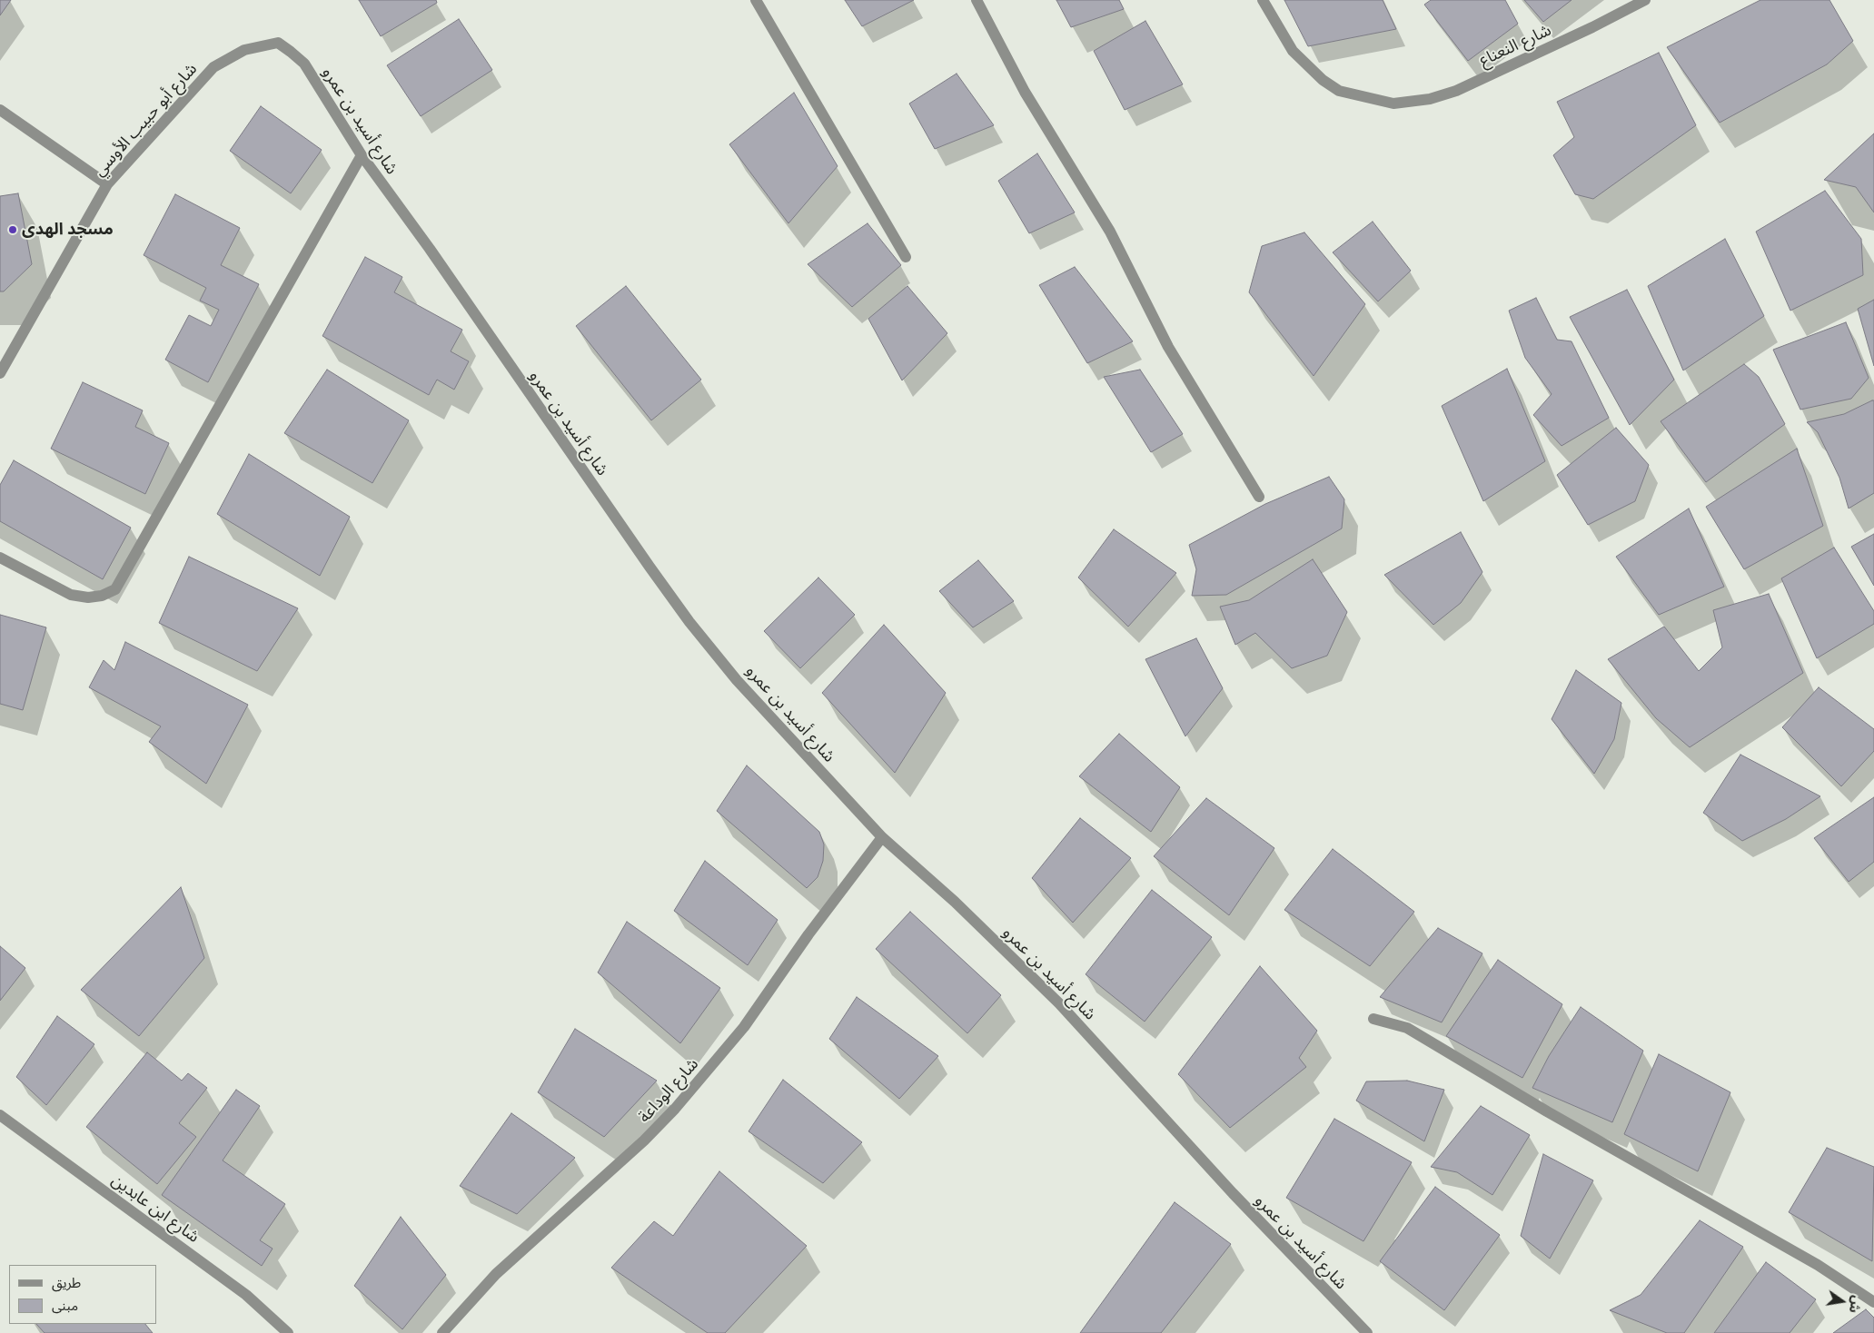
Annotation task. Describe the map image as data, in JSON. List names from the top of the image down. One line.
{"streets":{"street":["شارع النعناع","شارع أبو حبيب الأوسي","شارع أسيد بن عمرو","شارع الوداعة","شارع ابن عابدين"]},"crossings":[["شارع أبو حبيب الأوسي","شارع أسيد بن عمرو"],["شارع أسيد بن عمرو","شارع الوداعة"]],"places":["مسجد الهدى"],"legend":["طريق","مبنى"],"north":"right"}
